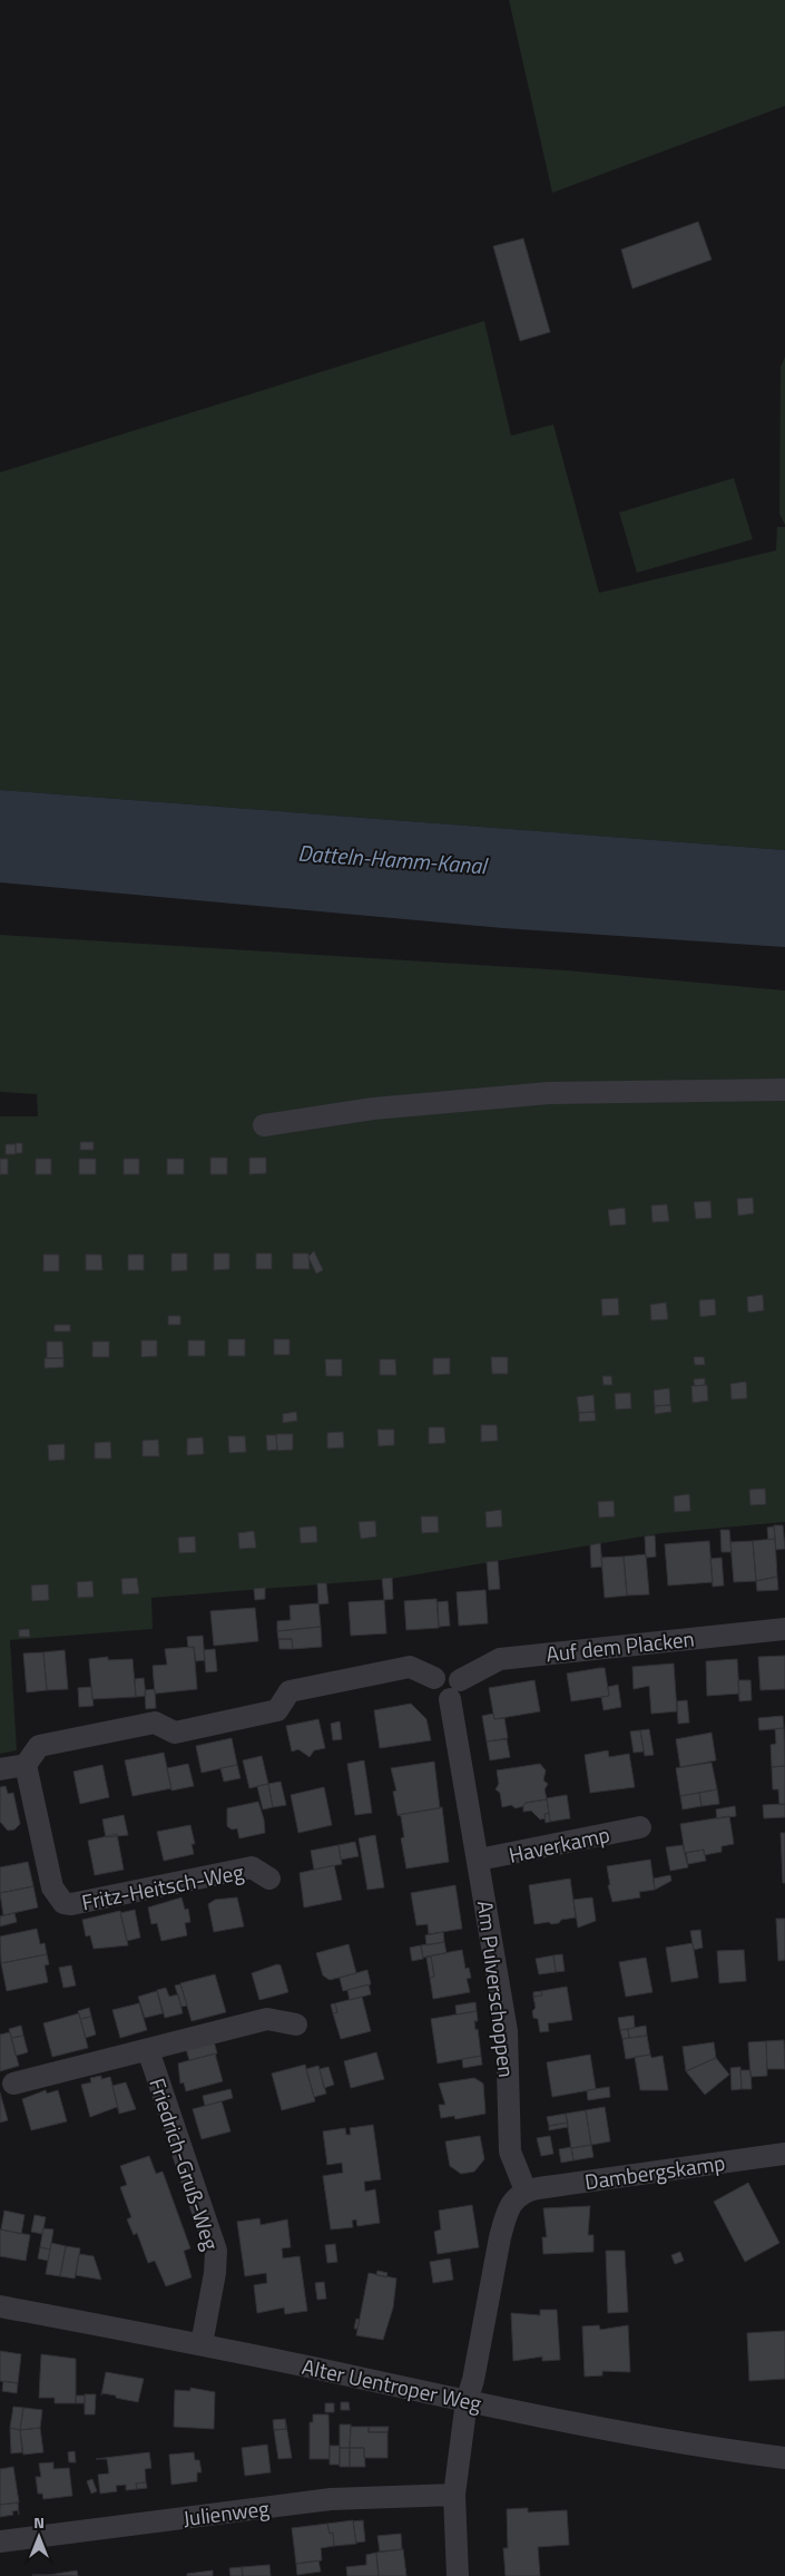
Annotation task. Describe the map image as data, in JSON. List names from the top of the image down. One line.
{"streets":{"street":["Auf dem Placken","Haverkamp","Fritz-Heitsch-Weg","Am Pulverschoppen","Friedrich-Gruß-Weg","Dambergskamp","Alter Uentroper Weg","Julienweg"]},"crossings":[["Auf dem Placken","Am Pulverschoppen"],["Haverkamp","Am Pulverschoppen"],["Am Pulverschoppen","Dambergskamp"],["Friedrich-Gruß-Weg","Alter Uentroper Weg"]],"water":["Datteln-Hamm-Kanal"],"north":"top"}
